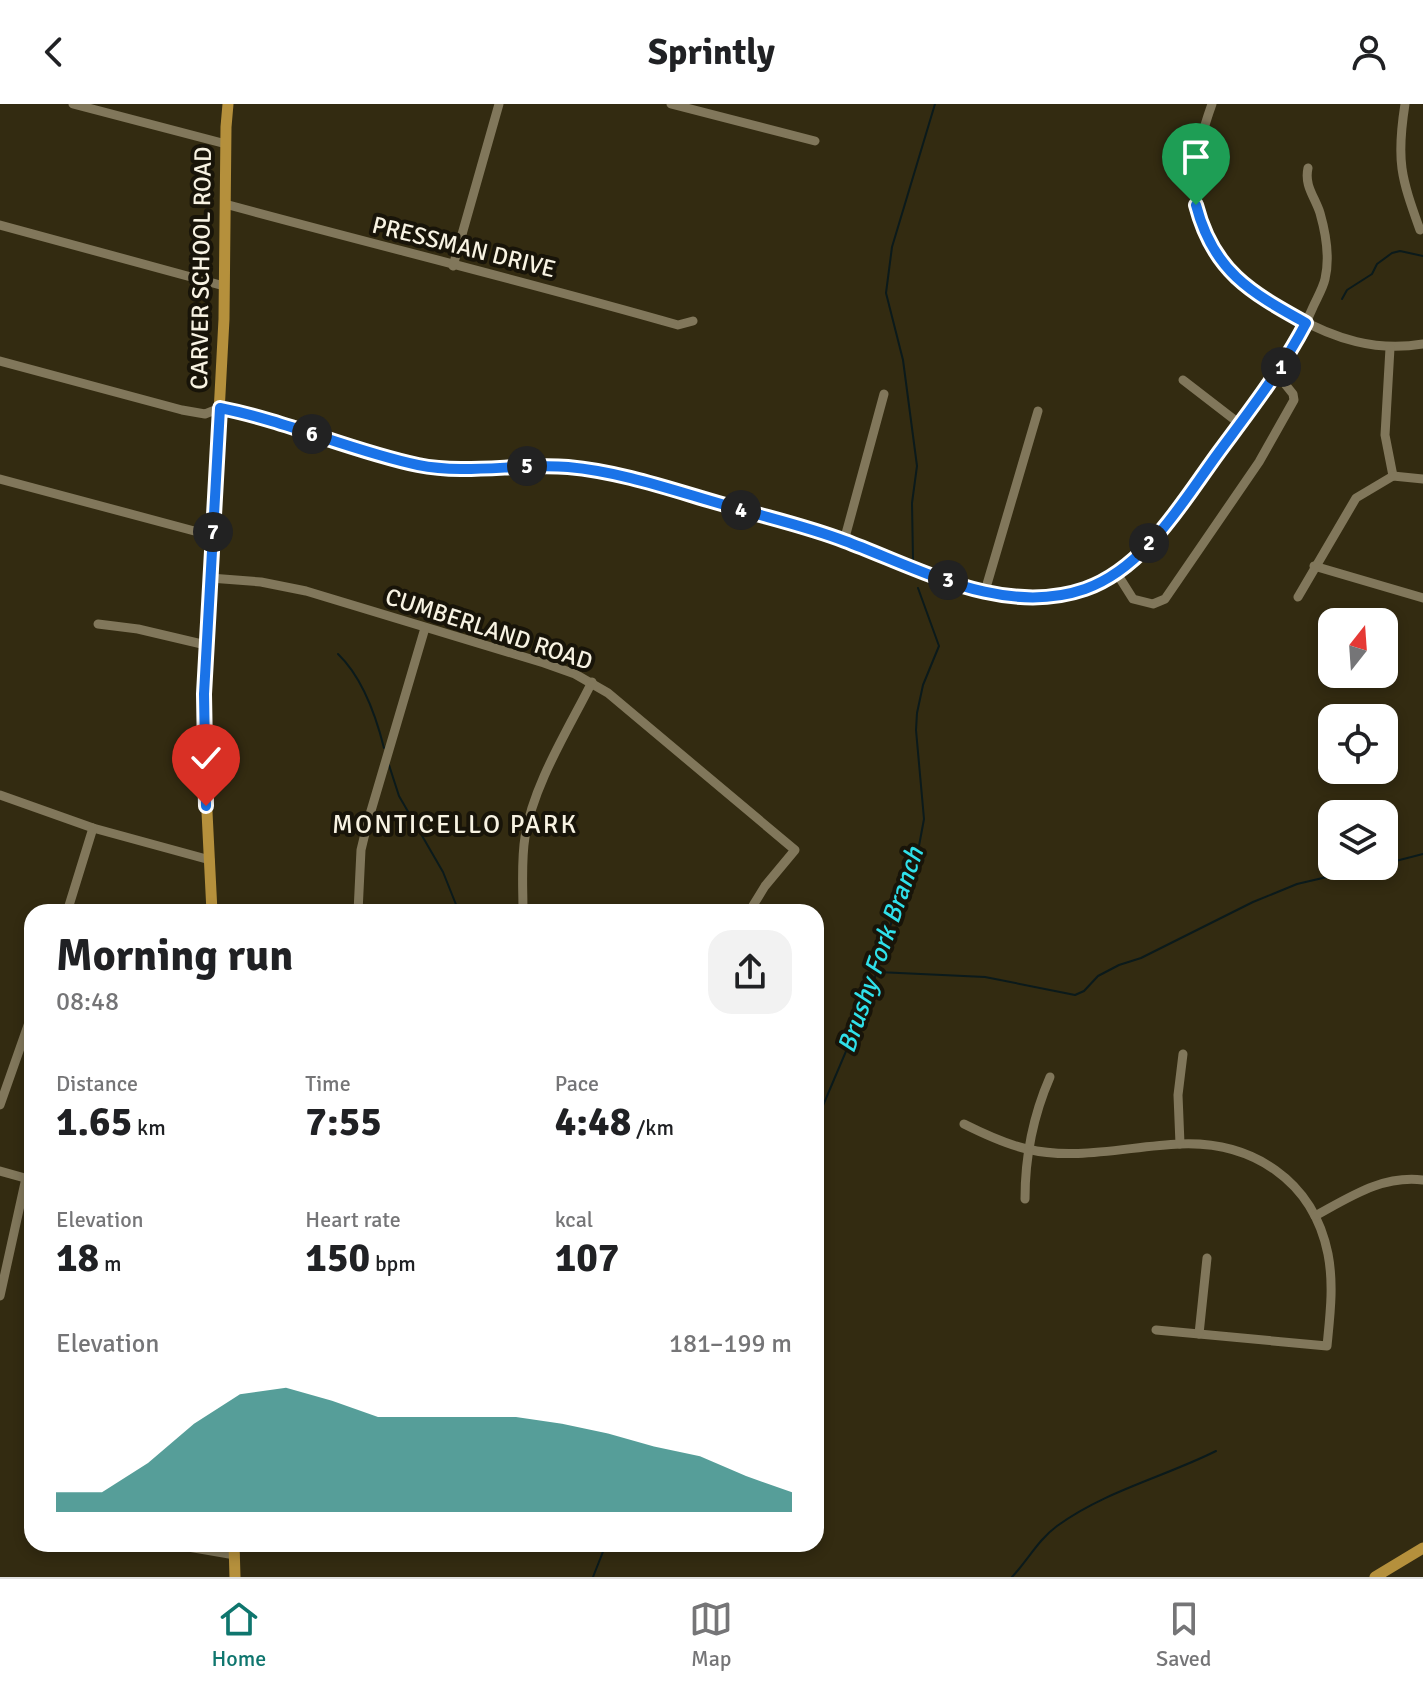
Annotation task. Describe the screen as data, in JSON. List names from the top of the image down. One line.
{"streets":{"main road":["CARVER SCHOOL ROAD"],"street":["PRESSMAN DRIVE","CUMBERLAND ROAD"]},"crossings":[["PRESSMAN DRIVE","CARVER SCHOOL ROAD"],["CARVER SCHOOL ROAD","CUMBERLAND ROAD"]],"districts":["MONTICELLO PARK"],"water":["Brushy Fork Branch"],"north":"top","page":{"header":"Sprintly","pins":["1","6","5","4","7","2","3"],"heading":["Morning run","08:48"],"stats":[["Distance","1.65 km"],["Time","7:55"],["Pace","4:48 /km"],["Elevation","18 m"],["Heart rate","150 bpm"],["kcal","107"]],"chart":["Elevation","181–199 m"],"tabs":["Home","Map","Saved"]}}
